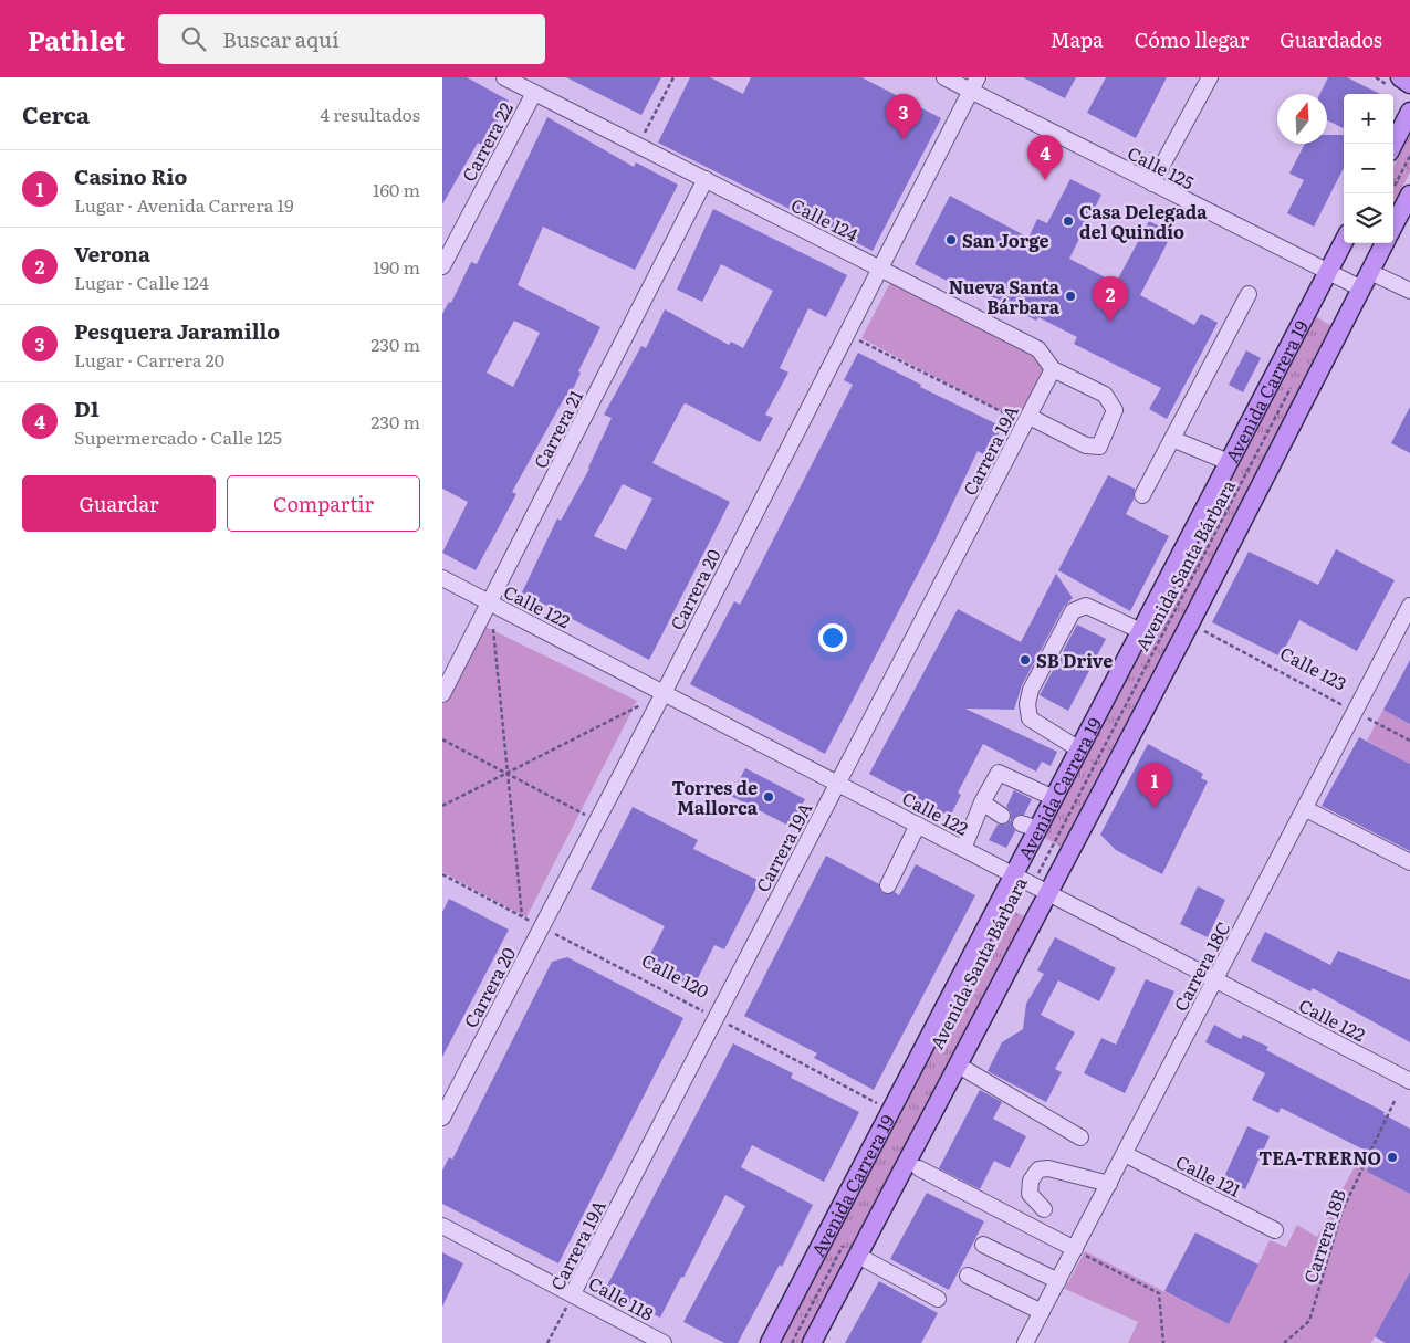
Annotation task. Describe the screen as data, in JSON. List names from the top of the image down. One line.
{"streets":{"main road":["Avenida Carrera 19"],"street":["Carrera 22","Calle 125","Calle 124","Carrera 21","Carrera 19A","Carrera 20","Calle 122","Carrera 18C","Calle 121","Calle 118"],"path":["Avenida Santa Bárbara","Calle 123","Calle 120","Carrera 18B"]},"crossings":[["Carrera 22","Calle 124"],["Calle 125","Avenida Carrera 19"],["Calle 125","Carrera 20"],["Calle 124","Carrera 21"],["Calle 124","Carrera 19A"],["Calle 124","Carrera 20"],["Avenida Carrera 19","Calle 122"],["Avenida Carrera 19","Calle 120"],["Carrera 21","Calle 122"],["Carrera 19A","Calle 122"],["Carrera 19A","Calle 120"],["Carrera 19A","Calle 118"],["Avenida Santa Bárbara","Calle 122"],["Carrera 20","Calle 122"],["Carrera 20","Calle 120"],["Calle 122","Carrera 18C"],["Calle 123","Carrera 18C"],["Carrera 18C","Calle 121"]],"places":["Casa Delegada del Quindío","San Jorge","Nueva Santa Bárbara","SB Drive","Torres de Mallorca","TEA-TRERNO"],"north":"top","page":{"header":"Pathlet","search":"Buscar aquí","nav":["Mapa","Cómo llegar","Guardados"],"heading":["Cerca","4 resultados"],"map_buttons":["+","−"],"pins":["3","4","2","1"],"list":[{"mark":"1","name":"Casino Rio","note":"Lugar · Avenida Carrera 19","value":"160 m"},{"mark":"2","name":"Verona","note":"Lugar · Calle 124","value":"190 m"},{"mark":"3","name":"Pesquera Jaramillo","note":"Lugar · Carrera 20","value":"230 m"},{"mark":"4","name":"D1","note":"Supermercado · Calle 125","value":"230 m"}],"buttons":["Guardar","Compartir"]}}
